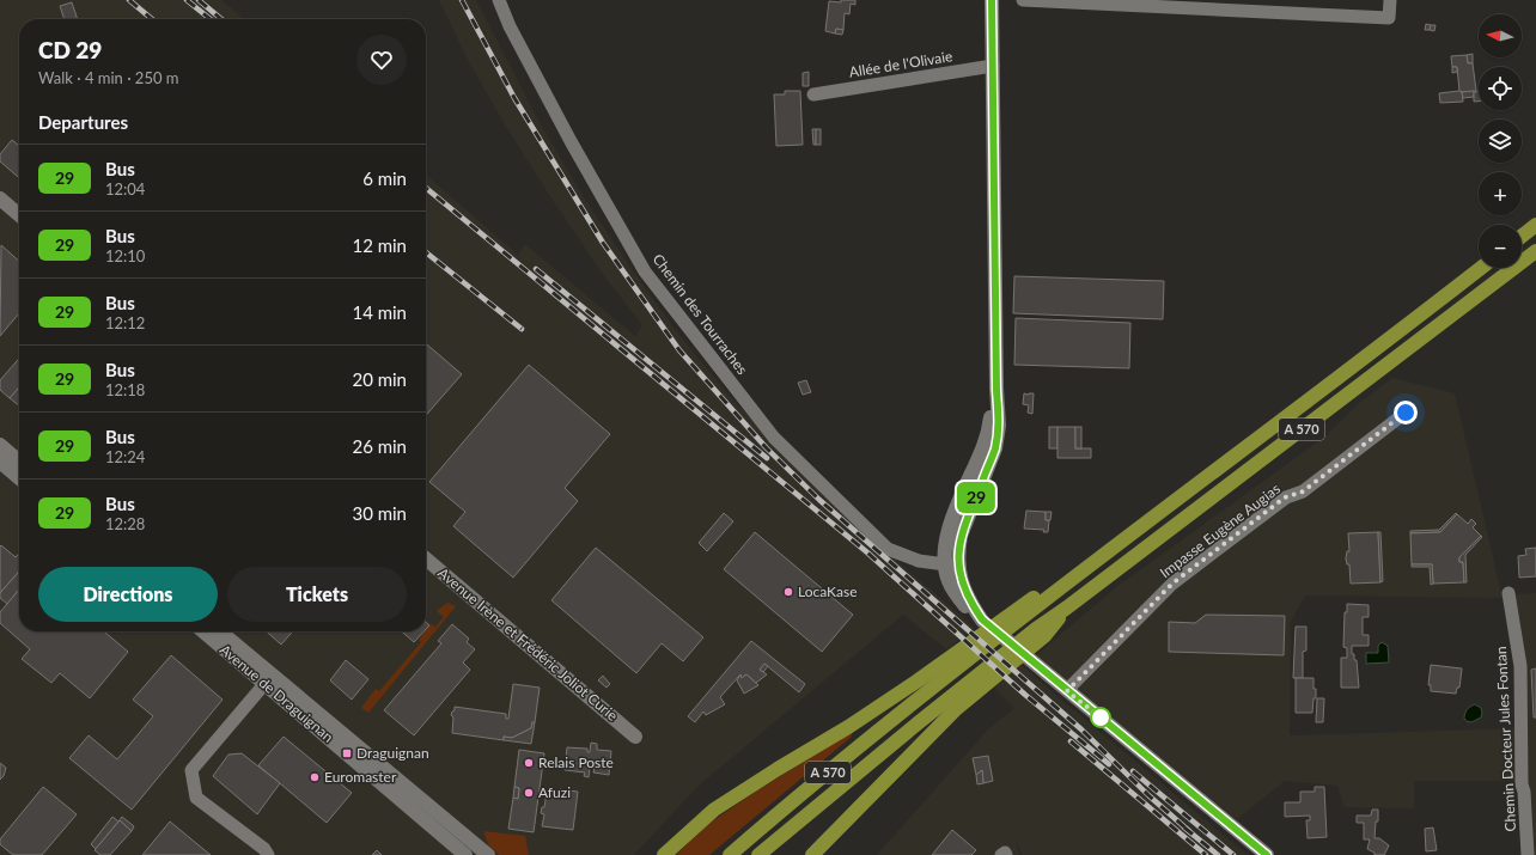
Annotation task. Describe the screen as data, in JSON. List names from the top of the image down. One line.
{"streets":{"highway":["A 570"],"main road":["Avenue Irène et Frédéric Joliot Curie","Avenue de Draguignan"],"street":["Allée de l'Olivaie","Chemin des Tourraches","Impasse Eugène Augias","Chemin Docteur Jules Fontan"]},"places":{"other":["LocaKase","Relais Poste","Euromaster","Afuzi"],"transit":["Draguignan"]},"lines":["bus line 29"],"north":"left","page":{"on_map":"29","map_buttons":["+","−"],"heading":[["CD 29","Walk · 4 min · 250 m"],"Departures"],"list":[{"mark":"29","name":"Bus","note":"12:04","value":"6 min"},{"mark":"29","name":"Bus","note":"12:10","value":"12 min"},{"mark":"29","name":"Bus","note":"12:12","value":"14 min"},{"mark":"29","name":"Bus","note":"12:18","value":"20 min"},{"mark":"29","name":"Bus","note":"12:24","value":"26 min"},{"mark":"29","name":"Bus","note":"12:28","value":"30 min"}],"buttons":["Directions","Tickets"]}}
